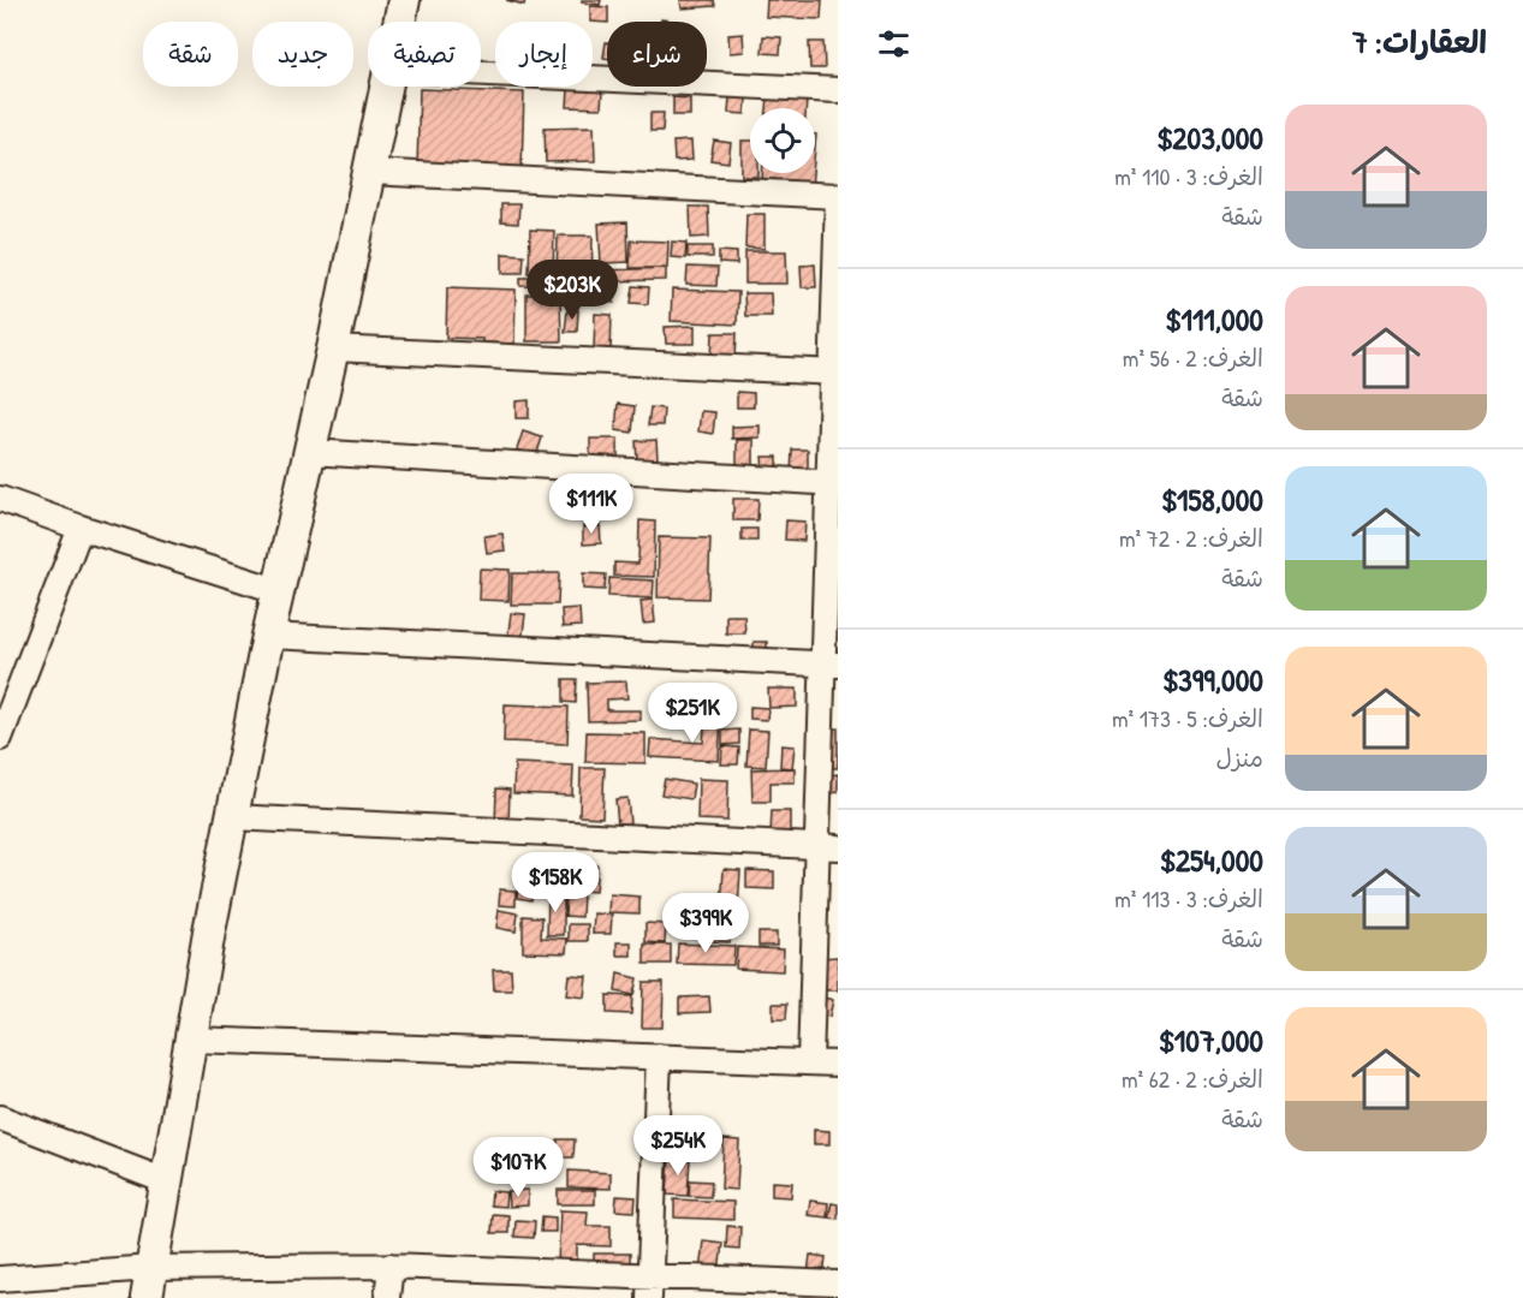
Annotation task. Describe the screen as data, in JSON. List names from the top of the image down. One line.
{"page":{"heading":"العقارات: 7","chip":["شراء","إيجار","تصفية","جديد","شقة"],"list":[{"name":"$203,000","note":"الغرف: 3 · 110 m² · شقة"},{"name":"$111,000","note":"الغرف: 2 · 56 m² · شقة"},{"name":"$158,000","note":"الغرف: 2 · 72 m² · شقة"},{"name":"$399,000","note":"الغرف: 5 · 173 m² · منزل"},{"name":"$254,000","note":"الغرف: 3 · 113 m² · شقة"},{"name":"$107,000","note":"الغرف: 2 · 62 m² · شقة"}],"price":["$203K","$111K","$251K","$158K","$399K","$254K","$107K"]}}
